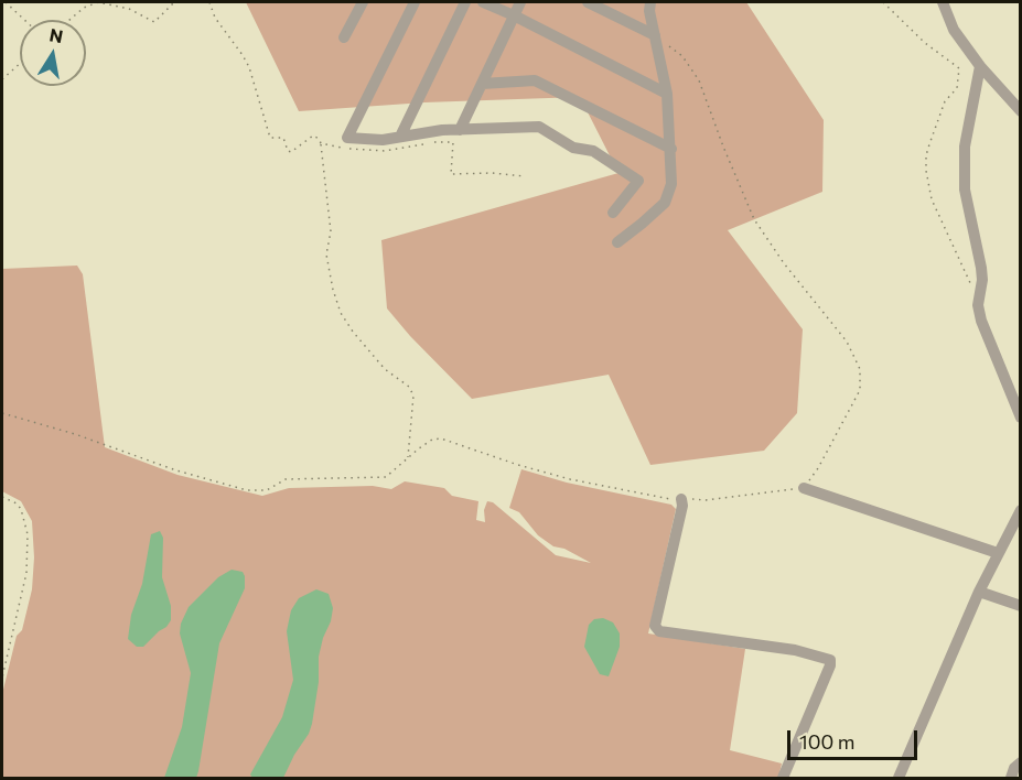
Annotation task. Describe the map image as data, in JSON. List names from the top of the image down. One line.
{"scale_bar":"100 m","north":"top"}
